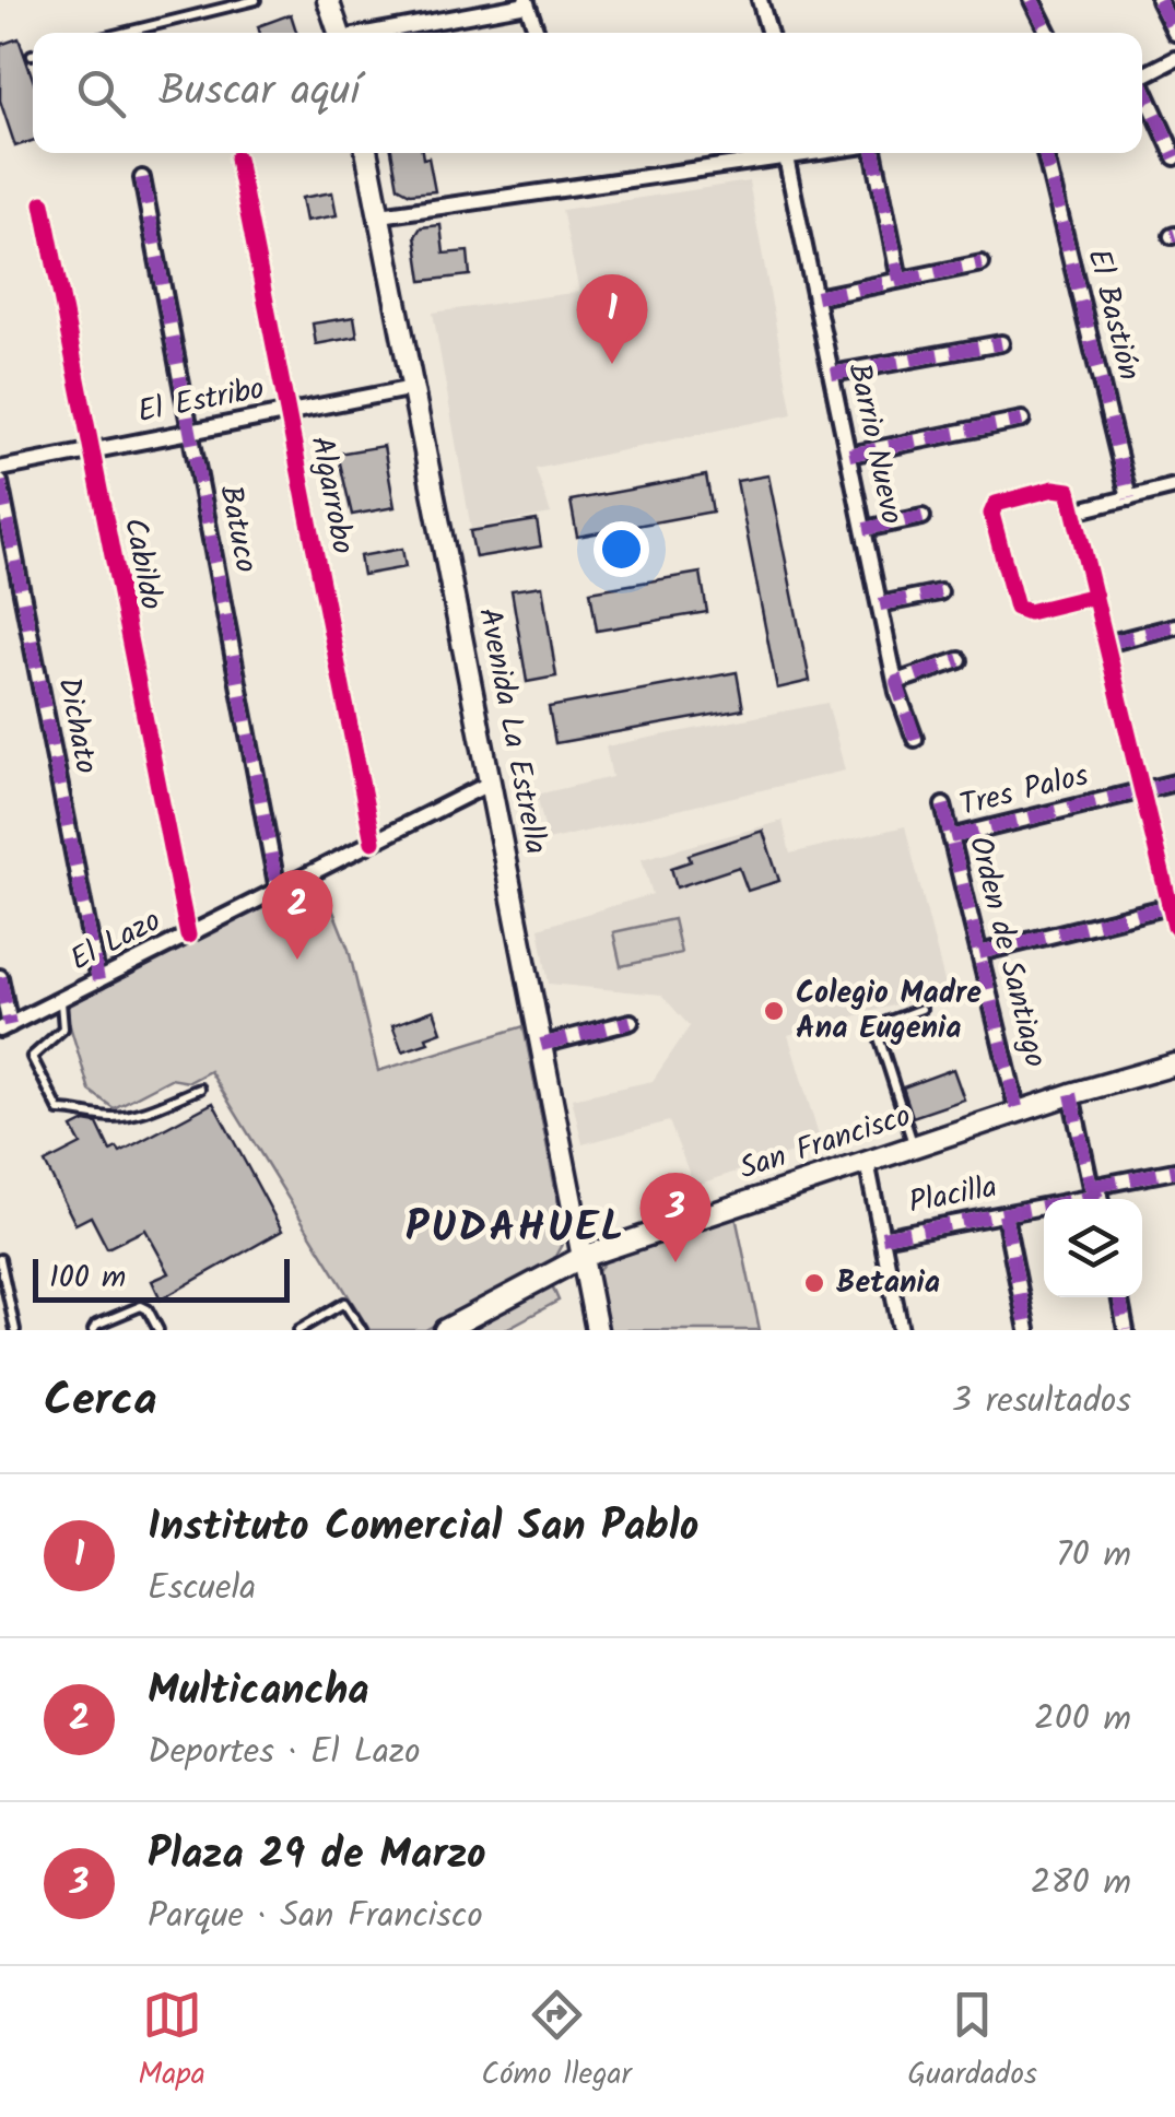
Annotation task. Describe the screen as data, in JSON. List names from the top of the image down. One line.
{"streets":{"main road":["Avenida La Estrella","San Francisco"],"street":["El Bastión","El Estribo","Barrio Nuevo","Algarrobo","Batuco","Cabildo","Dichato","Tres Palos","El Lazo","Orden de Santiago","Placilla"]},"crossings":[["El Estribo","Algarrobo"],["El Estribo","Batuco"],["El Estribo","Cabildo"],["El Estribo","Avenida La Estrella"],["Algarrobo","El Lazo"],["Batuco","El Lazo"],["Cabildo","El Lazo"],["Dichato","El Lazo"],["Avenida La Estrella","El Lazo"],["Avenida La Estrella","San Francisco"],["Tres Palos","Orden de Santiago"],["Orden de Santiago","San Francisco"]],"districts":["PUDAHUEL"],"places":["Colegio Madre Ana Eugenia","Betania"],"scale_bar":"100 m","page":{"search":"Buscar aquí","pins":["1","2","3"],"scale":"100 m","heading":["Cerca","3 resultados"],"list":[{"mark":"1","name":"Instituto Comercial San Pablo","note":"Escuela","value":"70 m"},{"mark":"2","name":"Multicancha","note":"Deportes · El Lazo","value":"200 m"},{"mark":"3","name":"Plaza 29 de Marzo","note":"Parque · San Francisco","value":"280 m"}],"nav":["Mapa","Cómo llegar","Guardados"]}}
